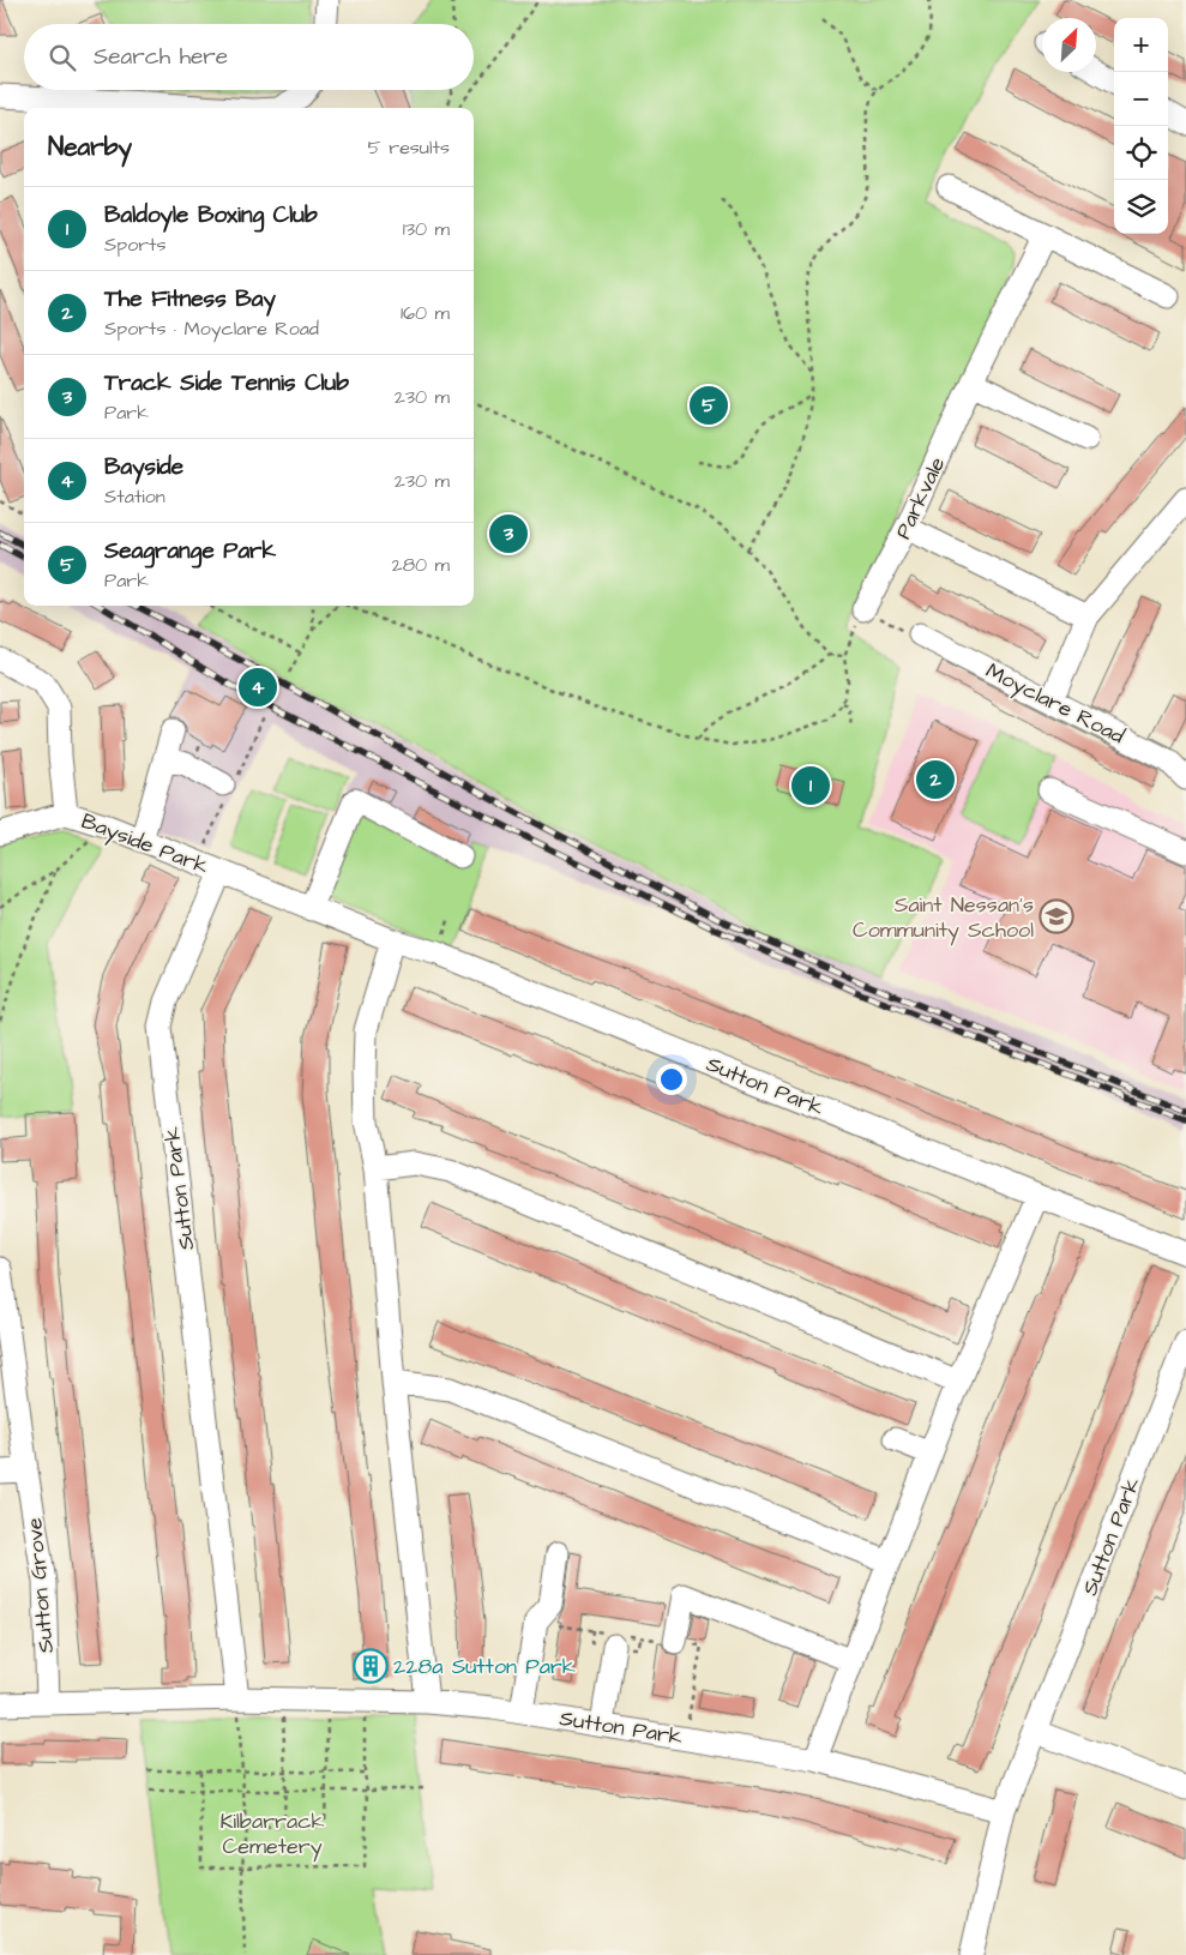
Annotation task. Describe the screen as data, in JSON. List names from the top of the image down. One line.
{"streets":{"street":["Parkvale","Moyclare Road","Bayside Park","Sutton Park","Sutton Grove"]},"crossings":[["Bayside Park","Sutton Park"],["Sutton Park","Sutton Grove"]],"parks":["Kilbarrack Cemetery"],"places":{"school or university":["Saint Nessan's Community School"],"building":["228a Sutton Park"]},"north":"top right","page":{"map_buttons":["+","−"],"search":"Search here","heading":["Nearby","5 results"],"list":[{"mark":"1","name":"Baldoyle Boxing Club","note":"Sports","value":"130 m"},{"mark":"2","name":"The Fitness Bay","note":"Sports · Moyclare Road","value":"160 m"},{"mark":"3","name":"Track Side Tennis Club","note":"Park","value":"230 m"},{"mark":"4","name":"Bayside","note":"Station","value":"230 m"},{"mark":"5","name":"Seagrange Park","note":"Park","value":"280 m"}],"pins":["5","3","4","2","1"]}}
